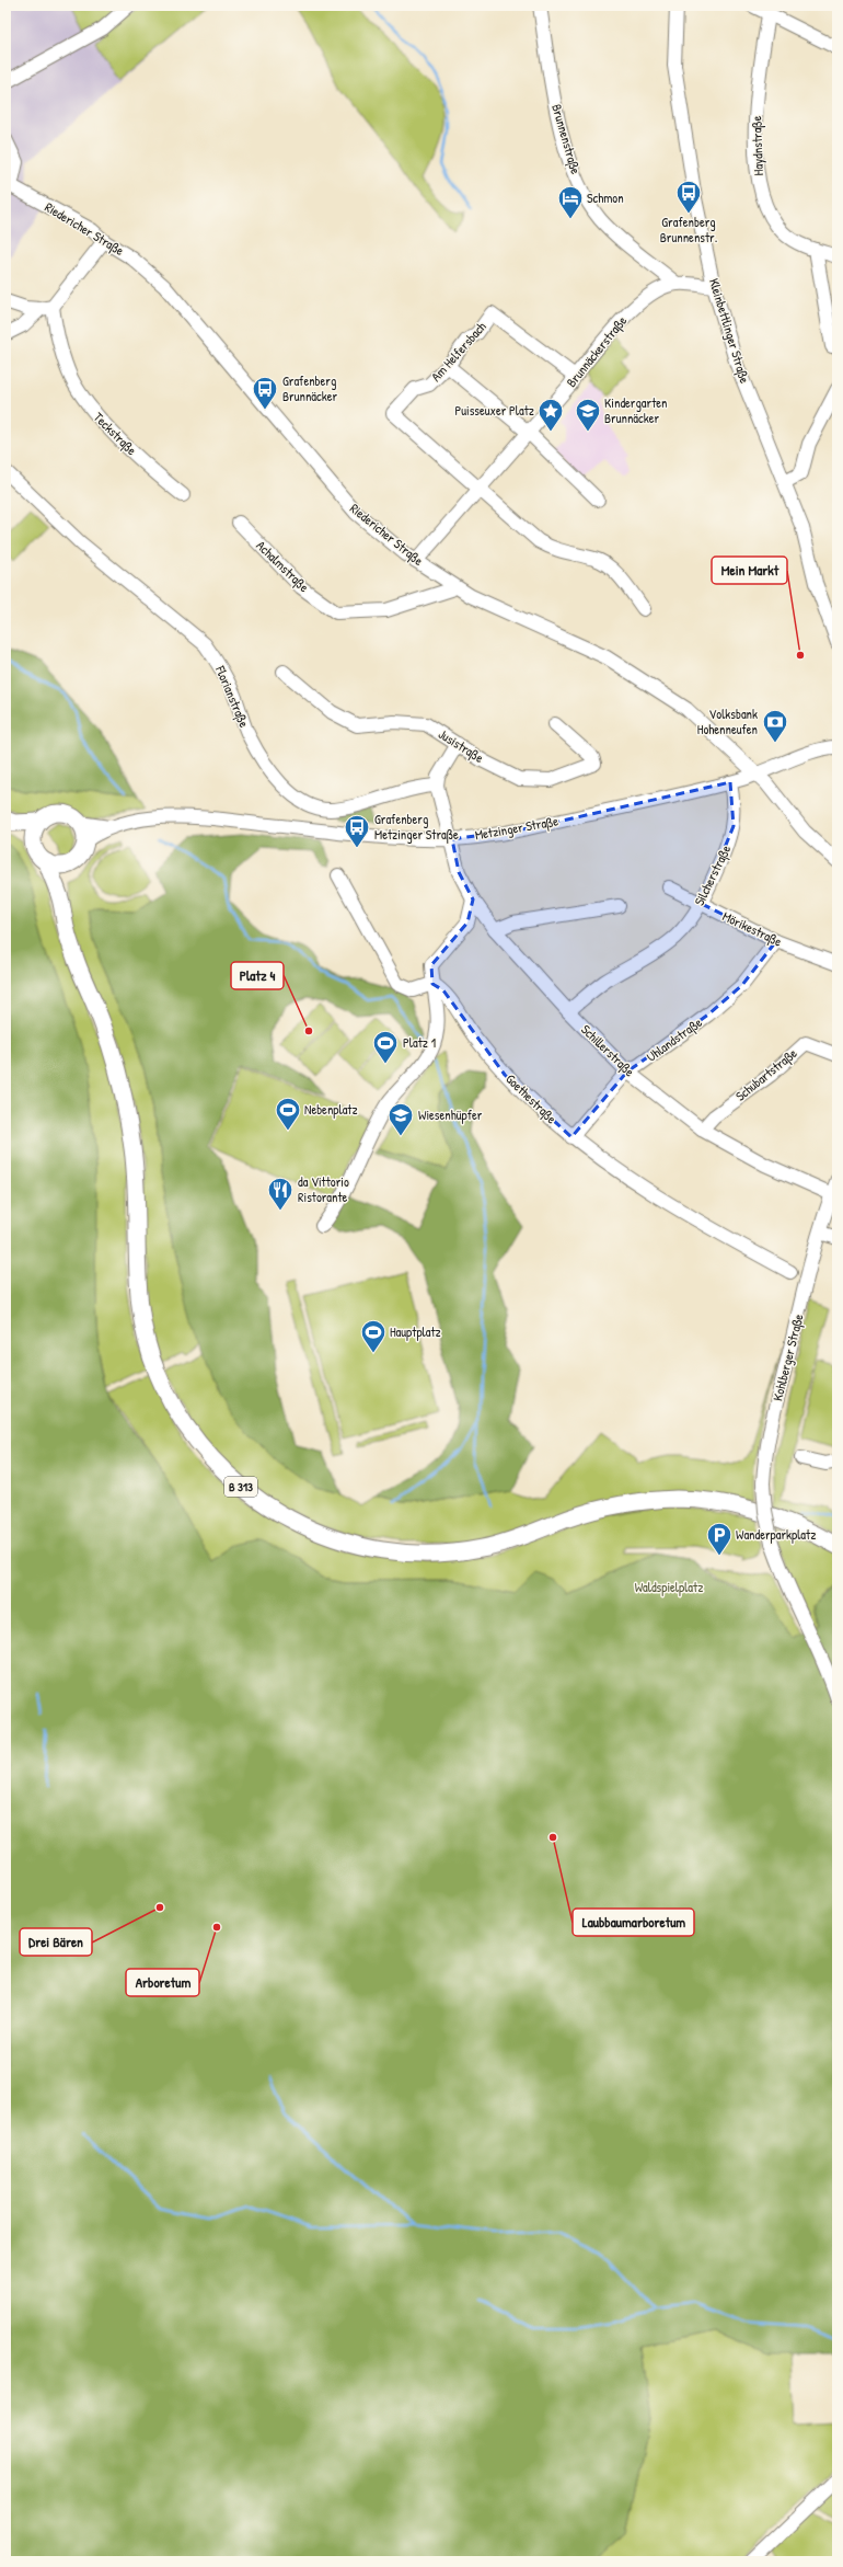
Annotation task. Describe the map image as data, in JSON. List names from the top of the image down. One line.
{"streets":{"main road":["B 313"],"street":["Brunnenstraße","Haydnstraße","Riedericher Straße","Kleinbettlinger Straße","Am Helfersbach","Brunnäckerstraße","Teckstraße","Achalmstraße","Florianstraße","Jusistraße","Metzinger Straße","Silcherstraße","Mörikestraße","Uhlandstraße","Schillerstraße","Schubartstraße","Goethestraße","Kohlberger Straße"]},"crossings":[["Brunnenstraße","Brunnäckerstraße"],["Riedericher Straße","Brunnäckerstraße"],["Riedericher Straße","Achalmstraße"],["Riedericher Straße","Metzinger Straße"],["Am Helfersbach","Brunnäckerstraße"],["Metzinger Straße","Silcherstraße"],["Metzinger Straße","Schillerstraße"],["Metzinger Straße","B 313"],["Silcherstraße","Mörikestraße"],["Silcherstraße","Schillerstraße"],["Mörikestraße","Uhlandstraße"],["Uhlandstraße","Schillerstraße"],["Uhlandstraße","Goethestraße"],["Schillerstraße","Schubartstraße"],["Schillerstraße","Kohlberger Straße"]],"parks":["Waldspielplatz"],"places":{"bus stop":["Grafenberg Brunnenstr.","Grafenberg Brunnäcker","Grafenberg Metzinger Straße"],"hotel":["Schmon"],"place":["Puisseuxer Platz"],"school or university":["Kindergarten Brunnäcker","Wiesenhüpfer"],"other":["Mein Markt","Platz 4","Laubbaumarboretum","Drei Bären","Arboretum"],"bank":["Volksbank Hohenneufen"],"sports":["Platz 1","Nebenplatz","Hauptplatz"],"restaurant":["da Vittorio Ristorante"],"parking":["Wanderparkplatz"]}}
